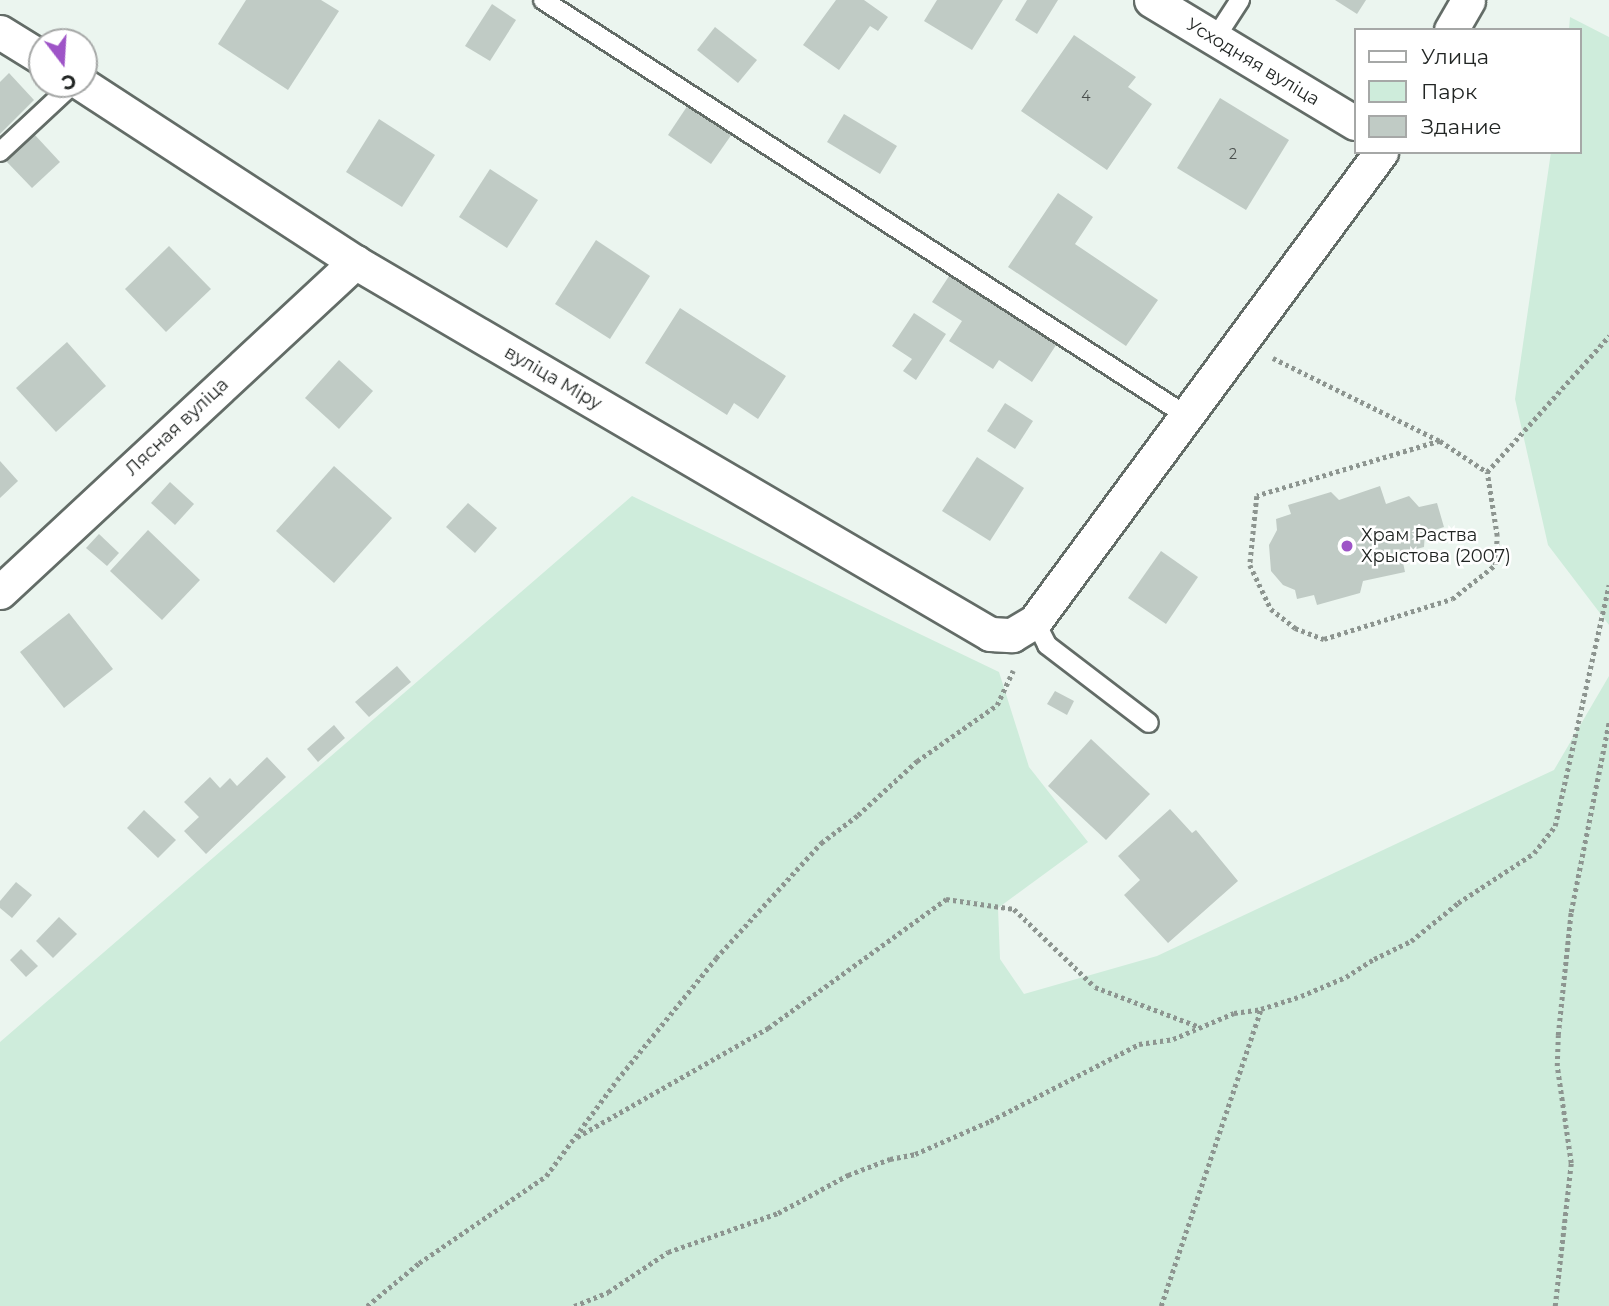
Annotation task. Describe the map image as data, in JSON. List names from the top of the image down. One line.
{"streets":{"street":["Усходняя вуліца","вуліца Міру","Лясная вуліца"]},"crossings":[["вуліца Міру","Лясная вуліца"]],"places":["Храм Раства Хрыстова (2007)"],"house_numbers":["4","2"],"legend":["Улица","Парк","Здание"],"north":"bottom"}
